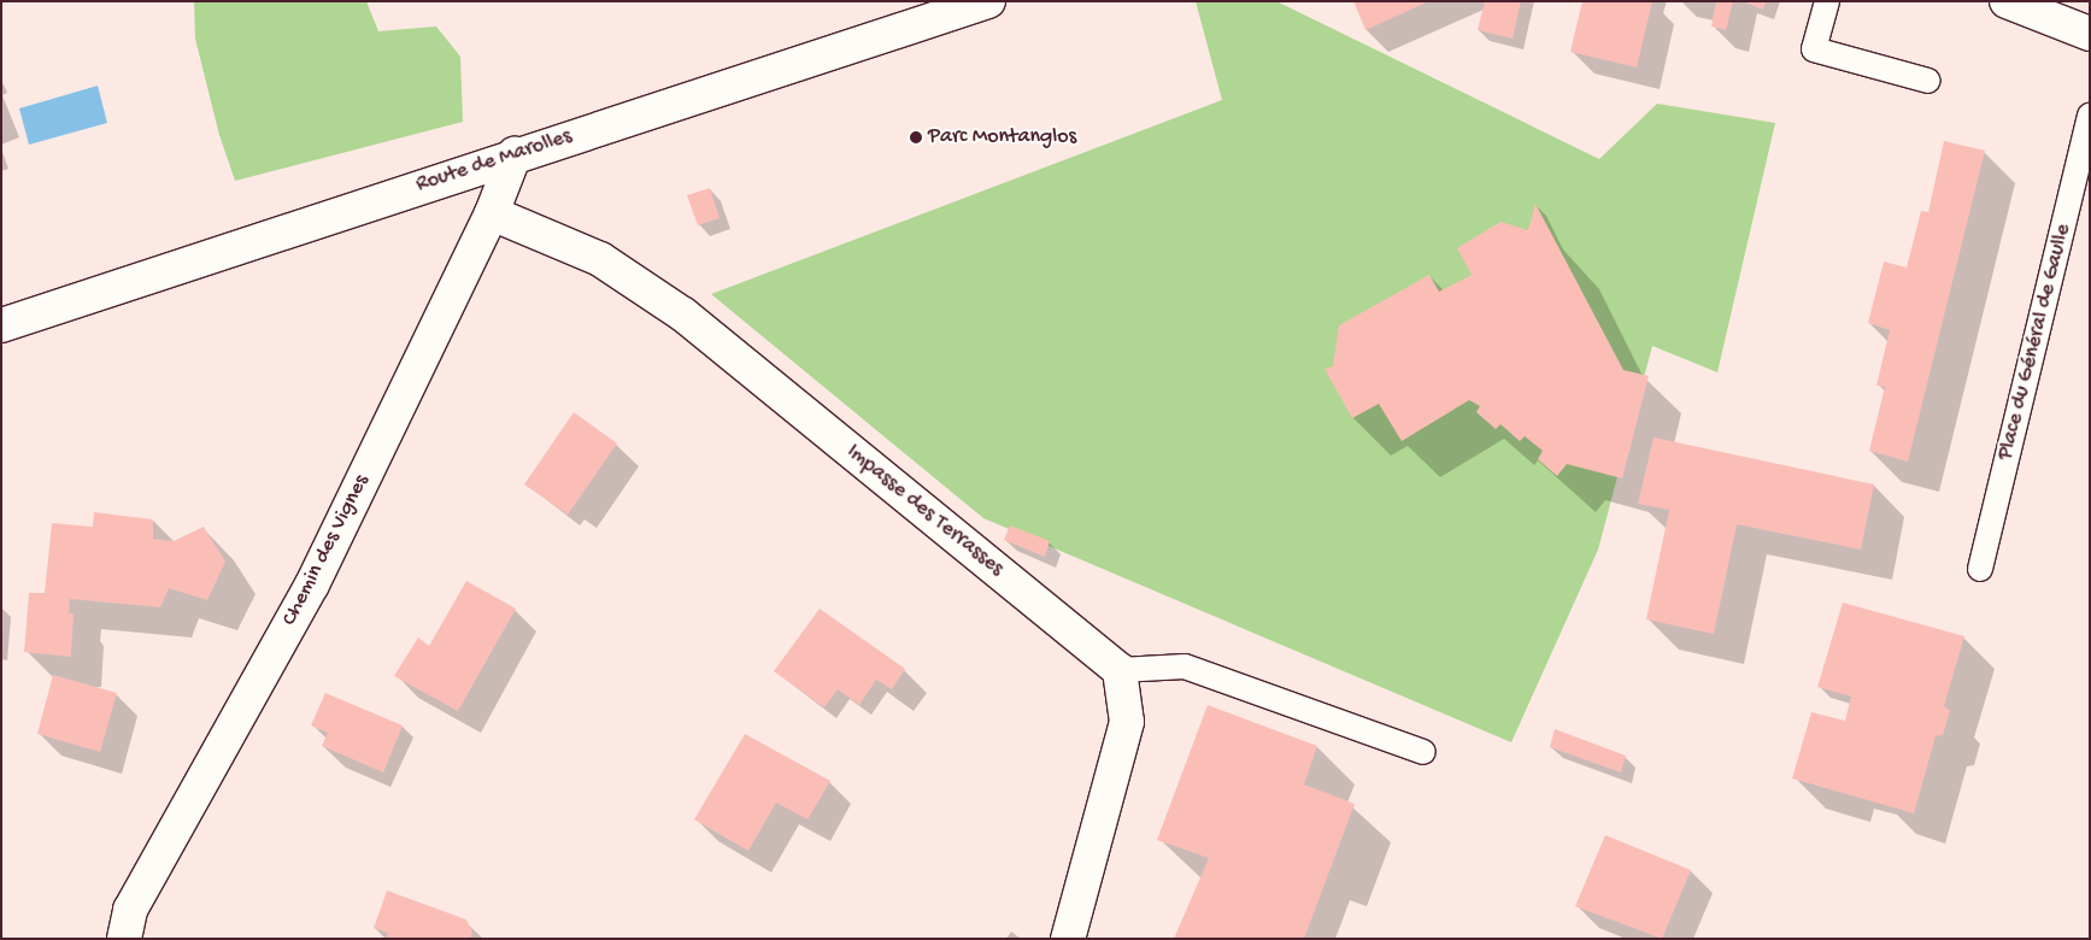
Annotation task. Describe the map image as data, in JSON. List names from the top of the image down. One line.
{"streets":{"street":["Route de Marolles","Impasse des Terrasses","Chemin des Vignes"],"lane":["Place du Général de Gaulle"]},"crossings":[["Route de Marolles","Chemin des Vignes"],["Impasse des Terrasses","Chemin des Vignes"]],"places":["Parc Montanglos"]}
